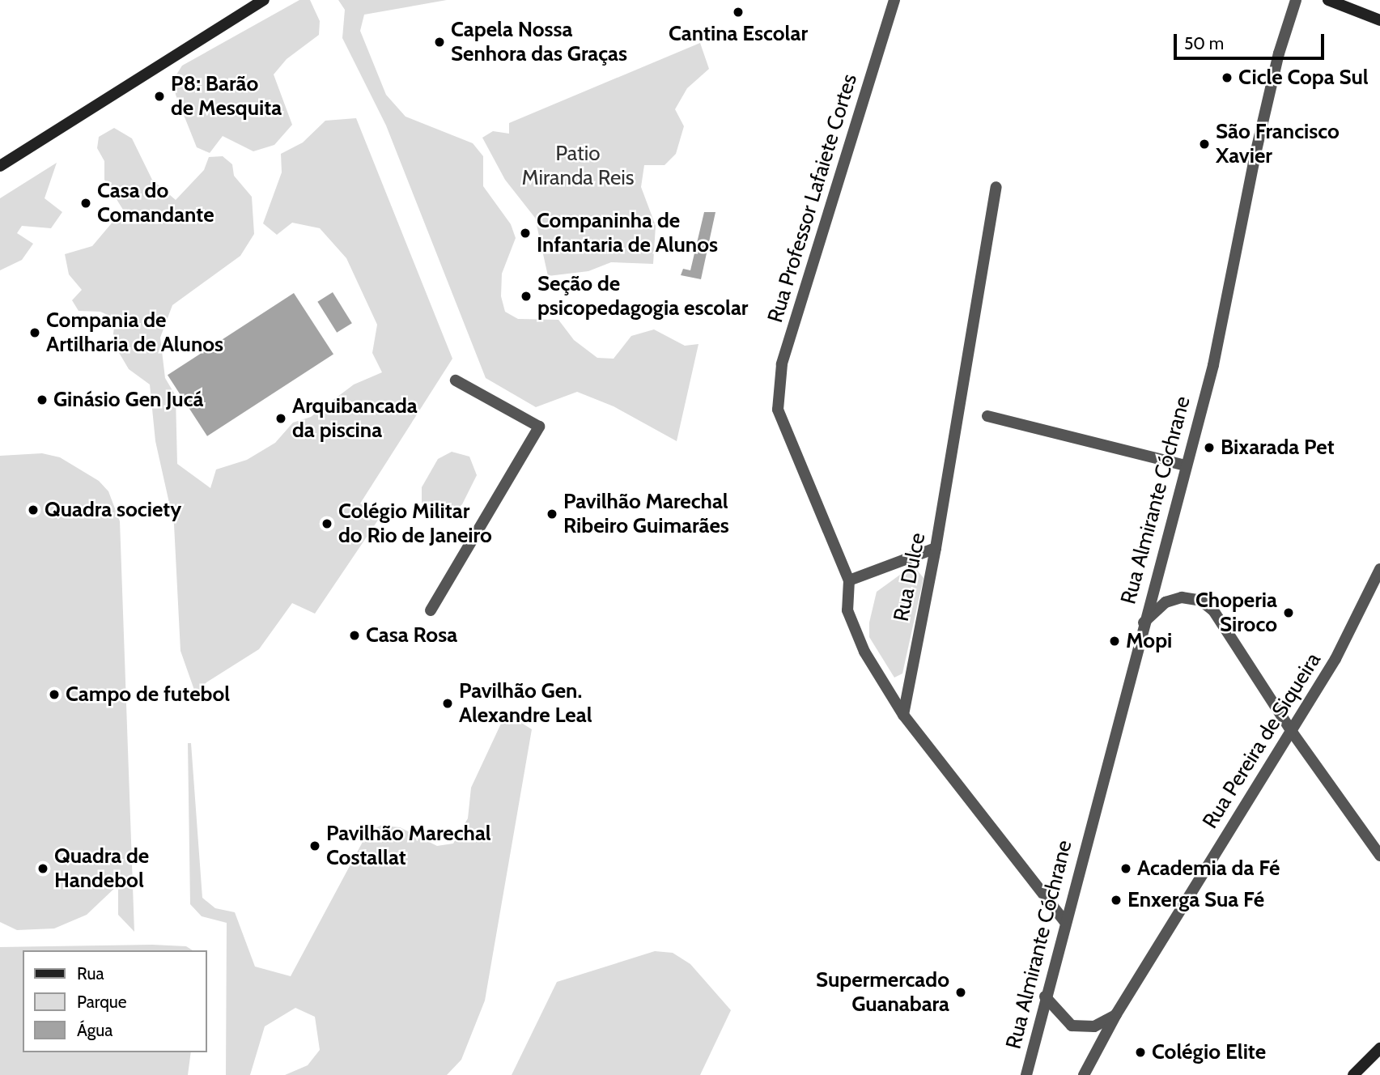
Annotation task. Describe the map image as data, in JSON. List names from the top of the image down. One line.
{"streets":{"street":["Rua Professor Lafaiete Cortes","Rua Almirante Cóchrane","Rua Dulce","Rua Pereira de Siqueira"]},"parks":["Patio Miranda Reis"],"places":["Cantina Escolar","Capela Nossa Senhora das Graças","Cicle Copa Sul","P8: Barão de Mesquita","São Francisco Xavier","Casa do Comandante","Companinha de Infantaria de Alunos","Seção de psicopedagogia escolar","Compania de Artilharia de Alunos","Ginásio Gen Jucá","Arquibancada da piscina","Bixarada Pet","Quadra society","Pavilhão Marechal Ribeiro Guimarães","Colégio Militar do Rio de Janeiro","Choperia Siroco","Casa Rosa","Mopi","Campo de futebol","Pavilhão Gen. Alexandre Leal","Pavilhão Marechal Costallat","Quadra de Handebol","Academia da Fé","Enxerga Sua Fé","Supermercado Guanabara","Colégio Elite"],"legend":["Rua","Parque","Água"],"scale_bar":"50 m"}
